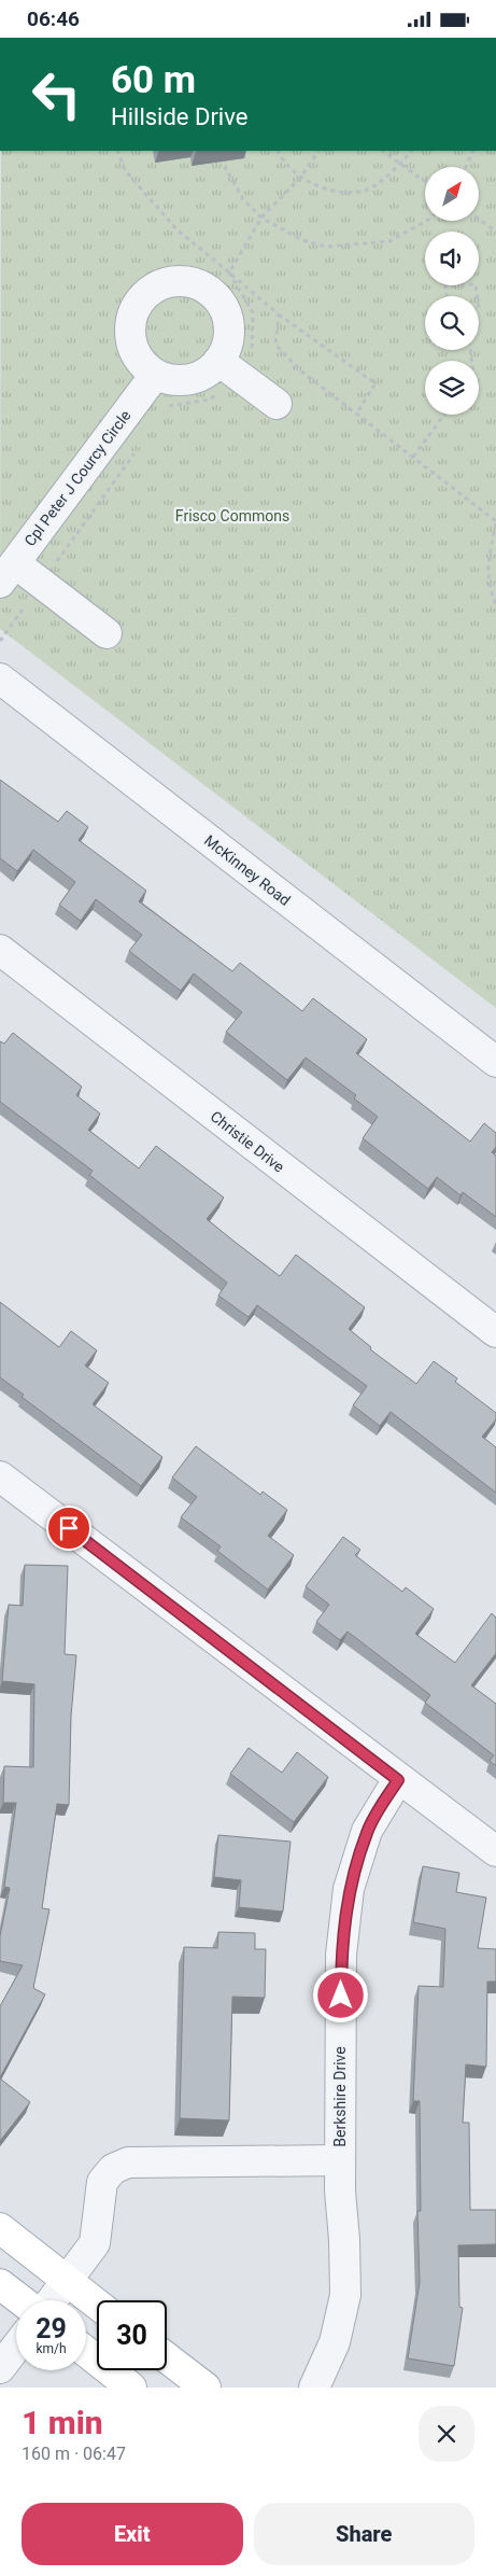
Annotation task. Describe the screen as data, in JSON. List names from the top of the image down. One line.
{"streets":{"street":["Cpl Peter J Courcy Circle","McKinney Road","Christie Drive","Berkshire Drive"]},"parks":["Frisco Commons"],"north":"top right","page":{"status":"06:46","turn":["60 m","Hillside Drive"],"speed":"29 km/h","limit":"30","heading":["1 min","160 m · 06:47"],"buttons":["Exit","Share"]}}
